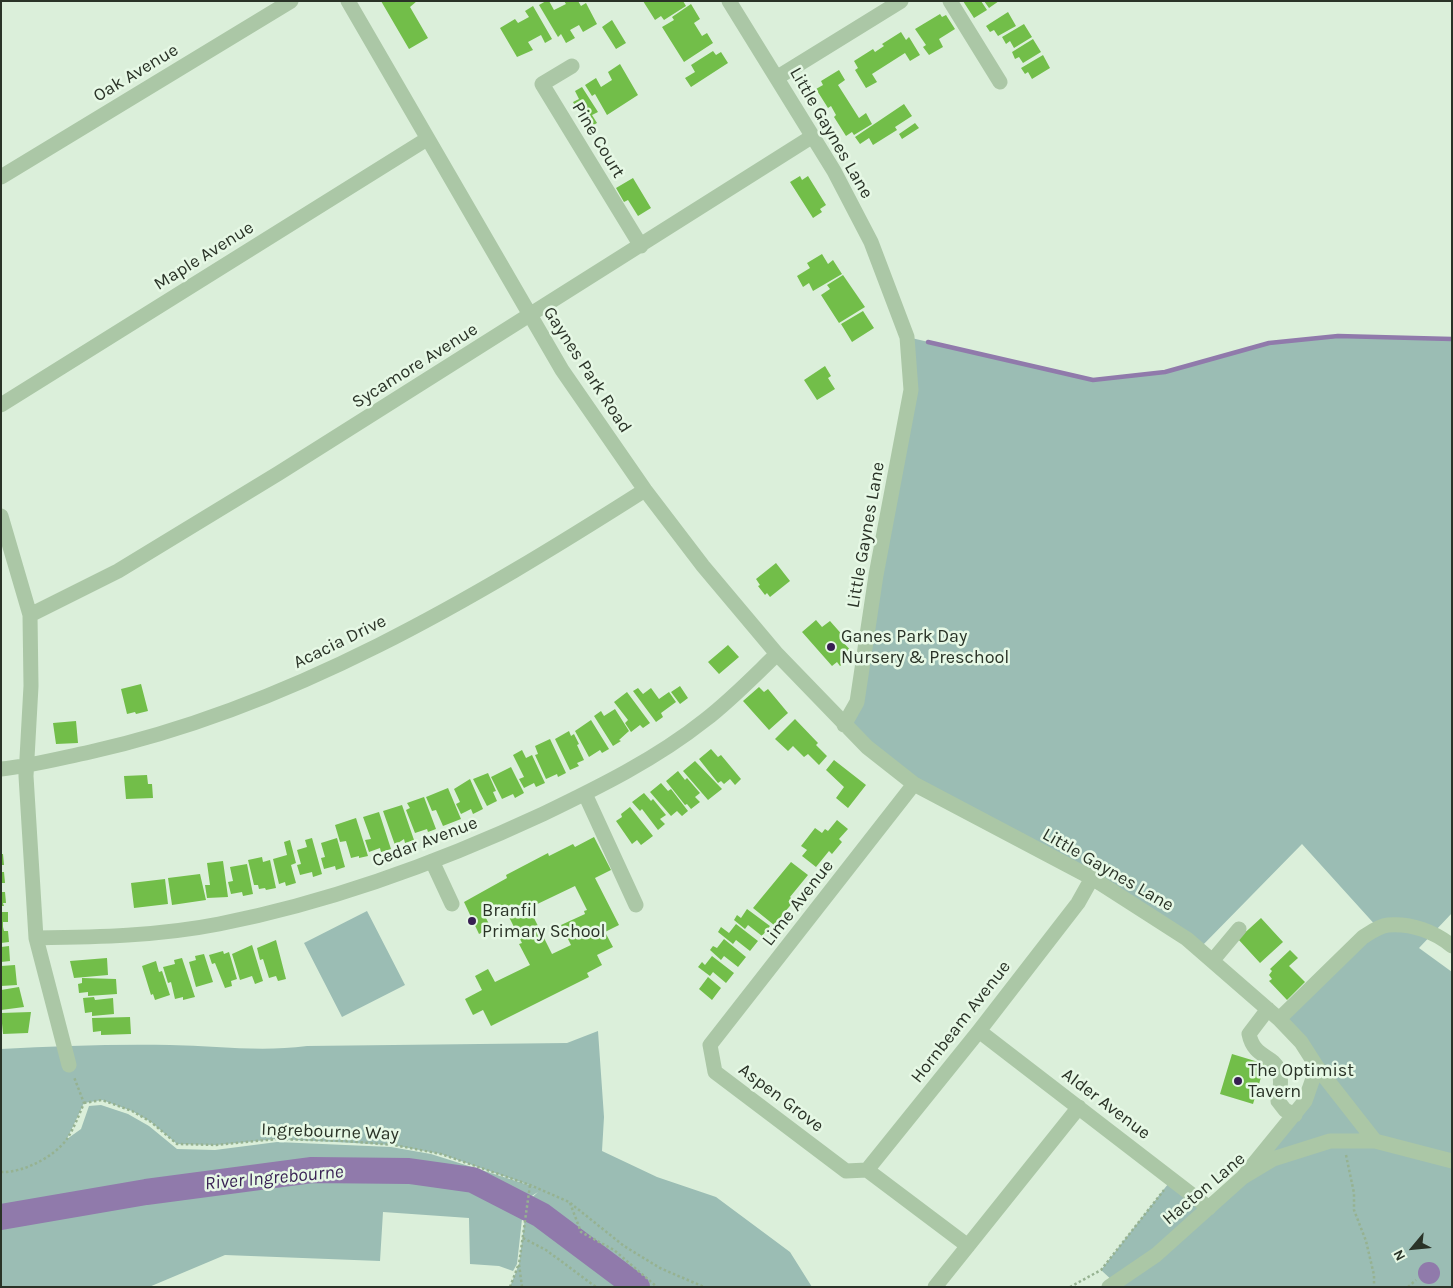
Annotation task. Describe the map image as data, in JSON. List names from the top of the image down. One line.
{"streets":{"street":["Oak Avenue","Little Gaynes Lane","Pine Court","Maple Avenue","Sycamore Avenue","Gaynes Park Road","Acacia Drive","Cedar Avenue","Lime Avenue","Hornbeam Avenue","Aspen Grove","Alder Avenue","Hacton Lane"],"path":["Ingrebourne Way"]},"crossings":[["Little Gaynes Lane","Sycamore Avenue"],["Little Gaynes Lane","Gaynes Park Road"],["Little Gaynes Lane","Lime Avenue"],["Little Gaynes Lane","Hornbeam Avenue"],["Little Gaynes Lane","Hacton Lane"],["Pine Court","Sycamore Avenue"],["Maple Avenue","Gaynes Park Road"],["Sycamore Avenue","Gaynes Park Road"],["Gaynes Park Road","Acacia Drive"],["Gaynes Park Road","Cedar Avenue"],["Lime Avenue","Aspen Grove"],["Hornbeam Avenue","Aspen Grove"],["Hornbeam Avenue","Alder Avenue"],["Alder Avenue","Hacton Lane"]],"water":["River Ingrebourne"],"places":["Ganes Park Day Nursery & Preschool","Branfil Primary School","The Optimist Tavern"],"north":"bottom left"}
